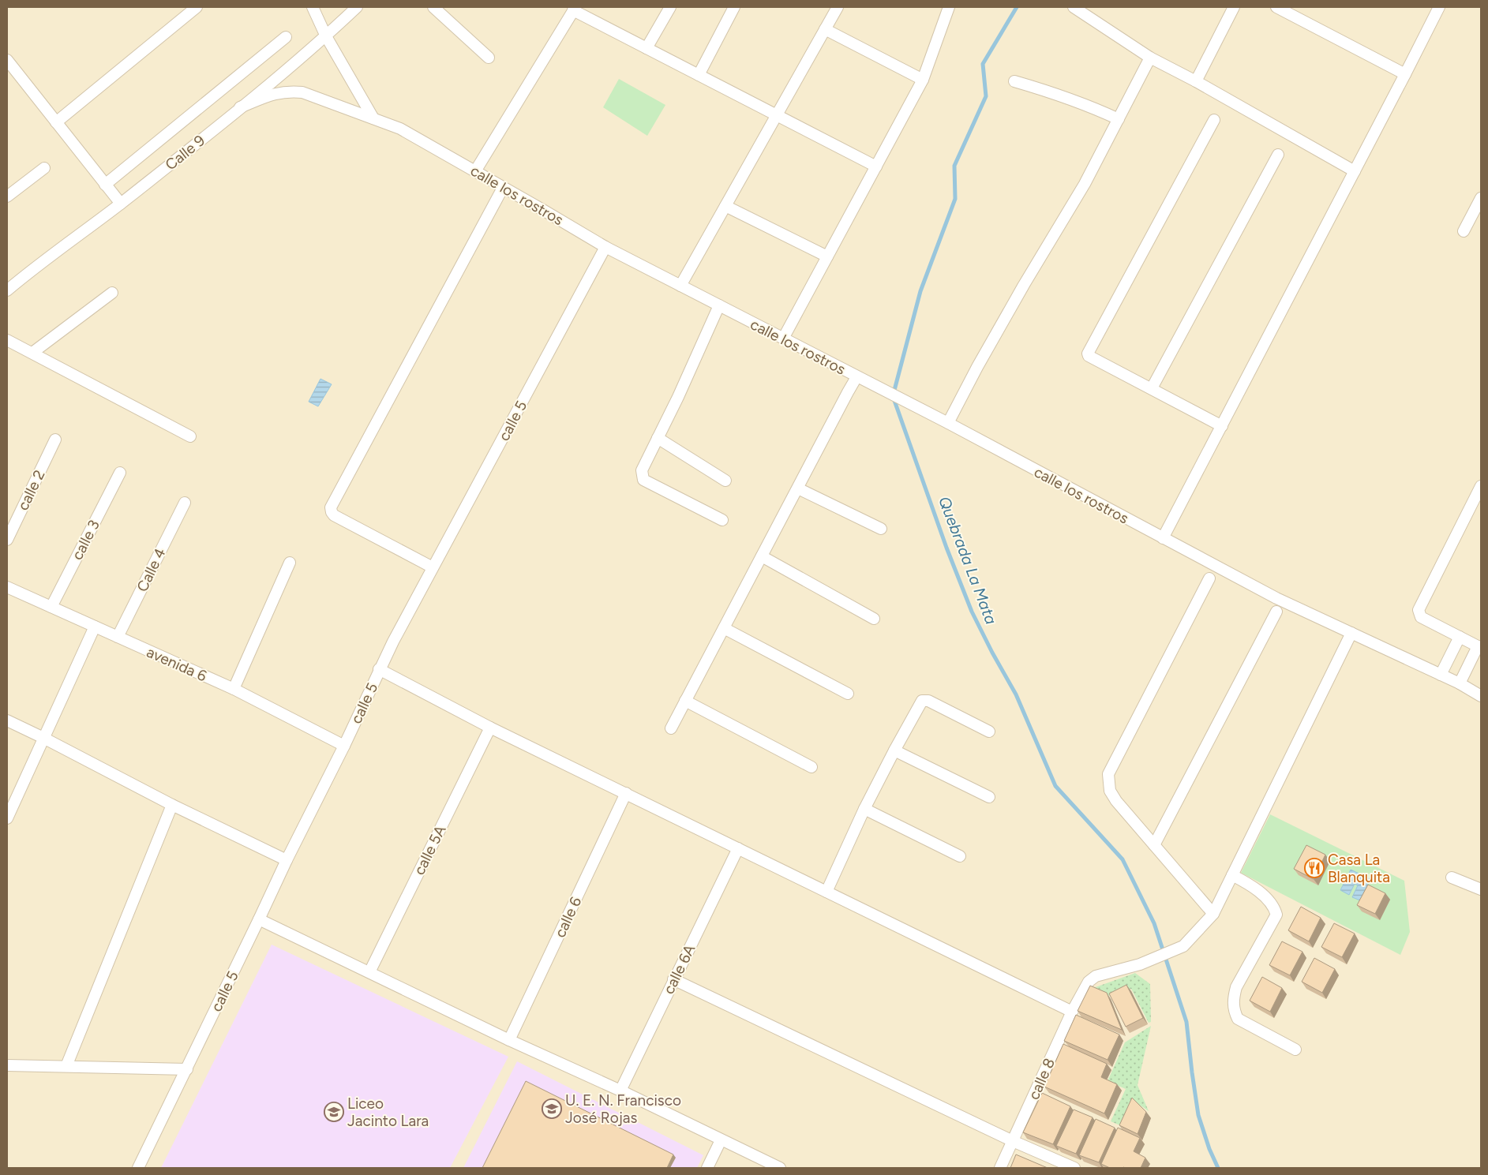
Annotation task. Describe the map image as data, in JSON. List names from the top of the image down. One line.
{"streets":{"street":["Calle 9","calle los rostros","calle 5","calle 2","calle 3","Calle 4","avenida 6","calle 5A","calle 6","calle 6A","calle 8"]},"crossings":[["Calle 9","calle los rostros"],["calle los rostros","calle 5"],["calle 5","avenida 6"],["calle 3","avenida 6"],["Calle 4","avenida 6"]],"water":["Quebrada La Mata"],"places":{"restaurant":["Casa La Blanquita"],"school or university":["U. E. N. Francisco José Rojas","Liceo Jacinto Lara"]}}
